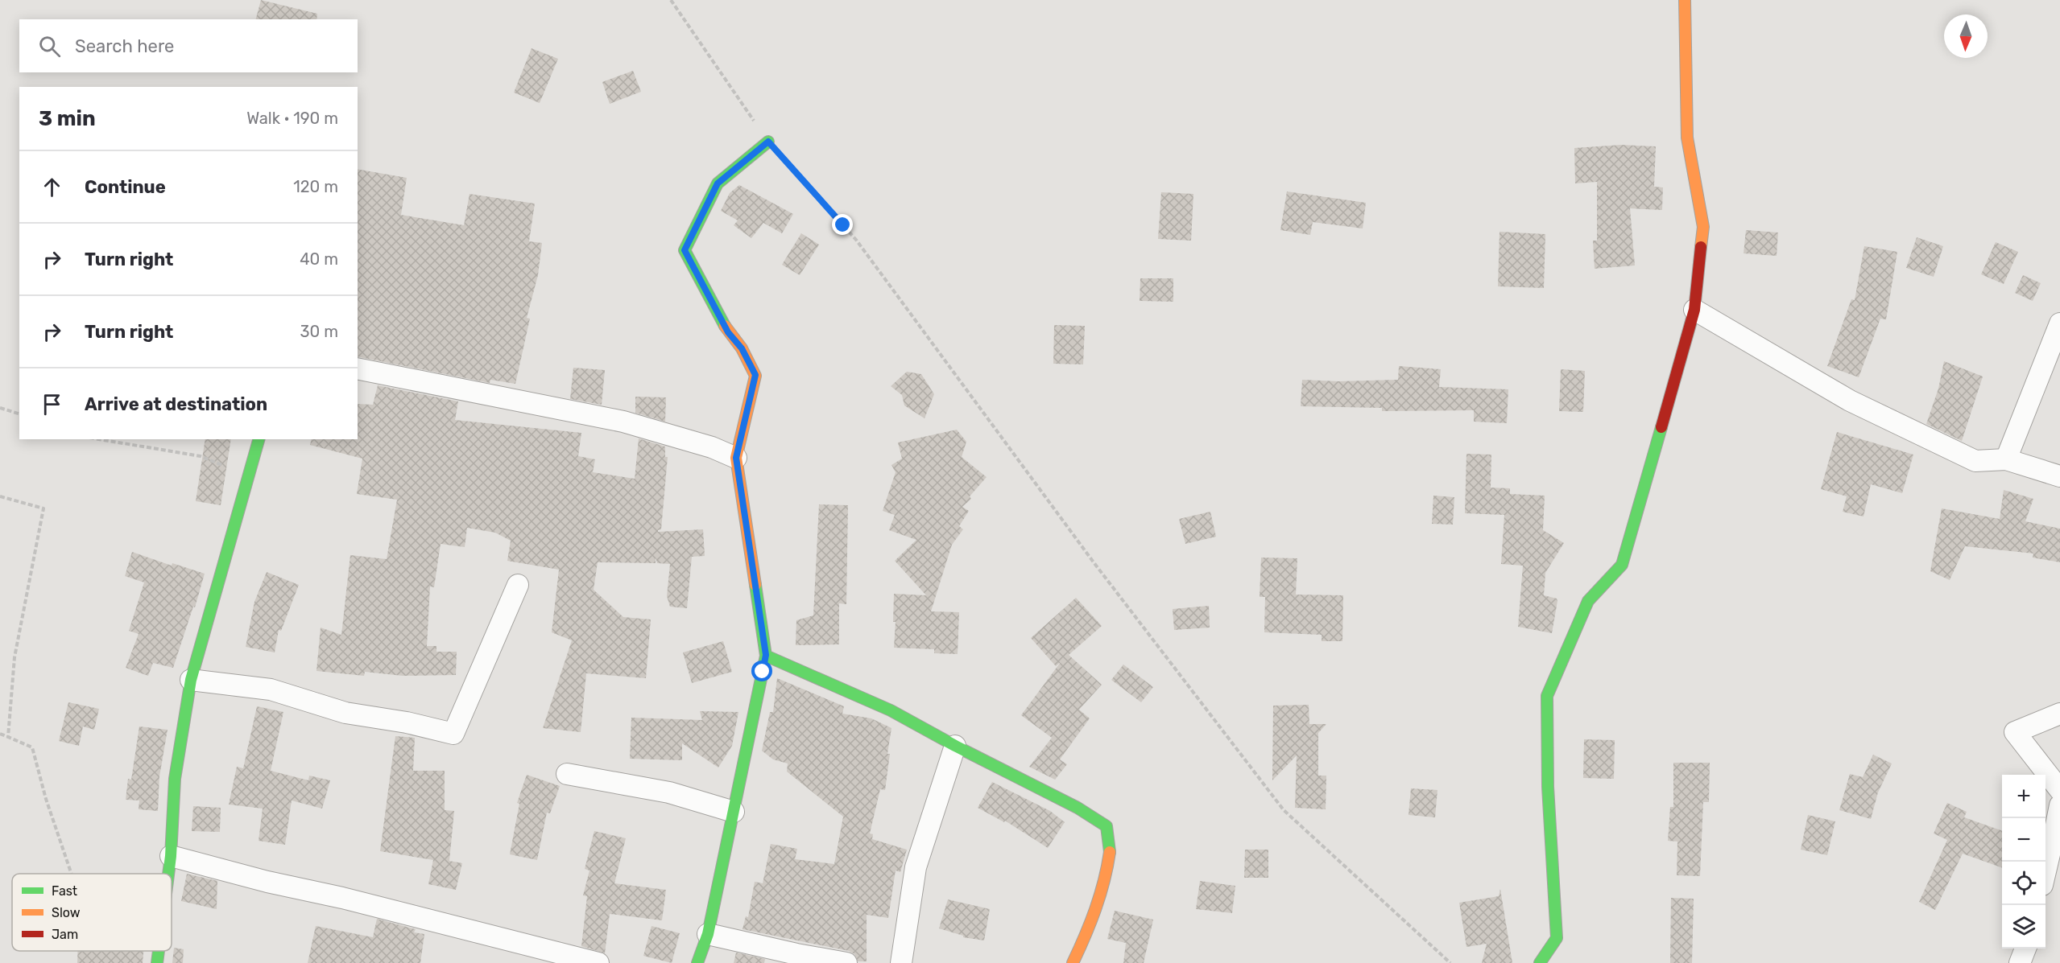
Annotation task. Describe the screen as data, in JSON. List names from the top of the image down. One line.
{"legend":["Fast","Slow","Jam"],"north":"bottom","page":{"search":"Search here","heading":["3 min","Walk · 190 m"],"list":[["Continue","120 m"],["Turn right","40 m"],["Turn right","30 m"],"Arrive at destination"],"map_buttons":["+","−"]}}
